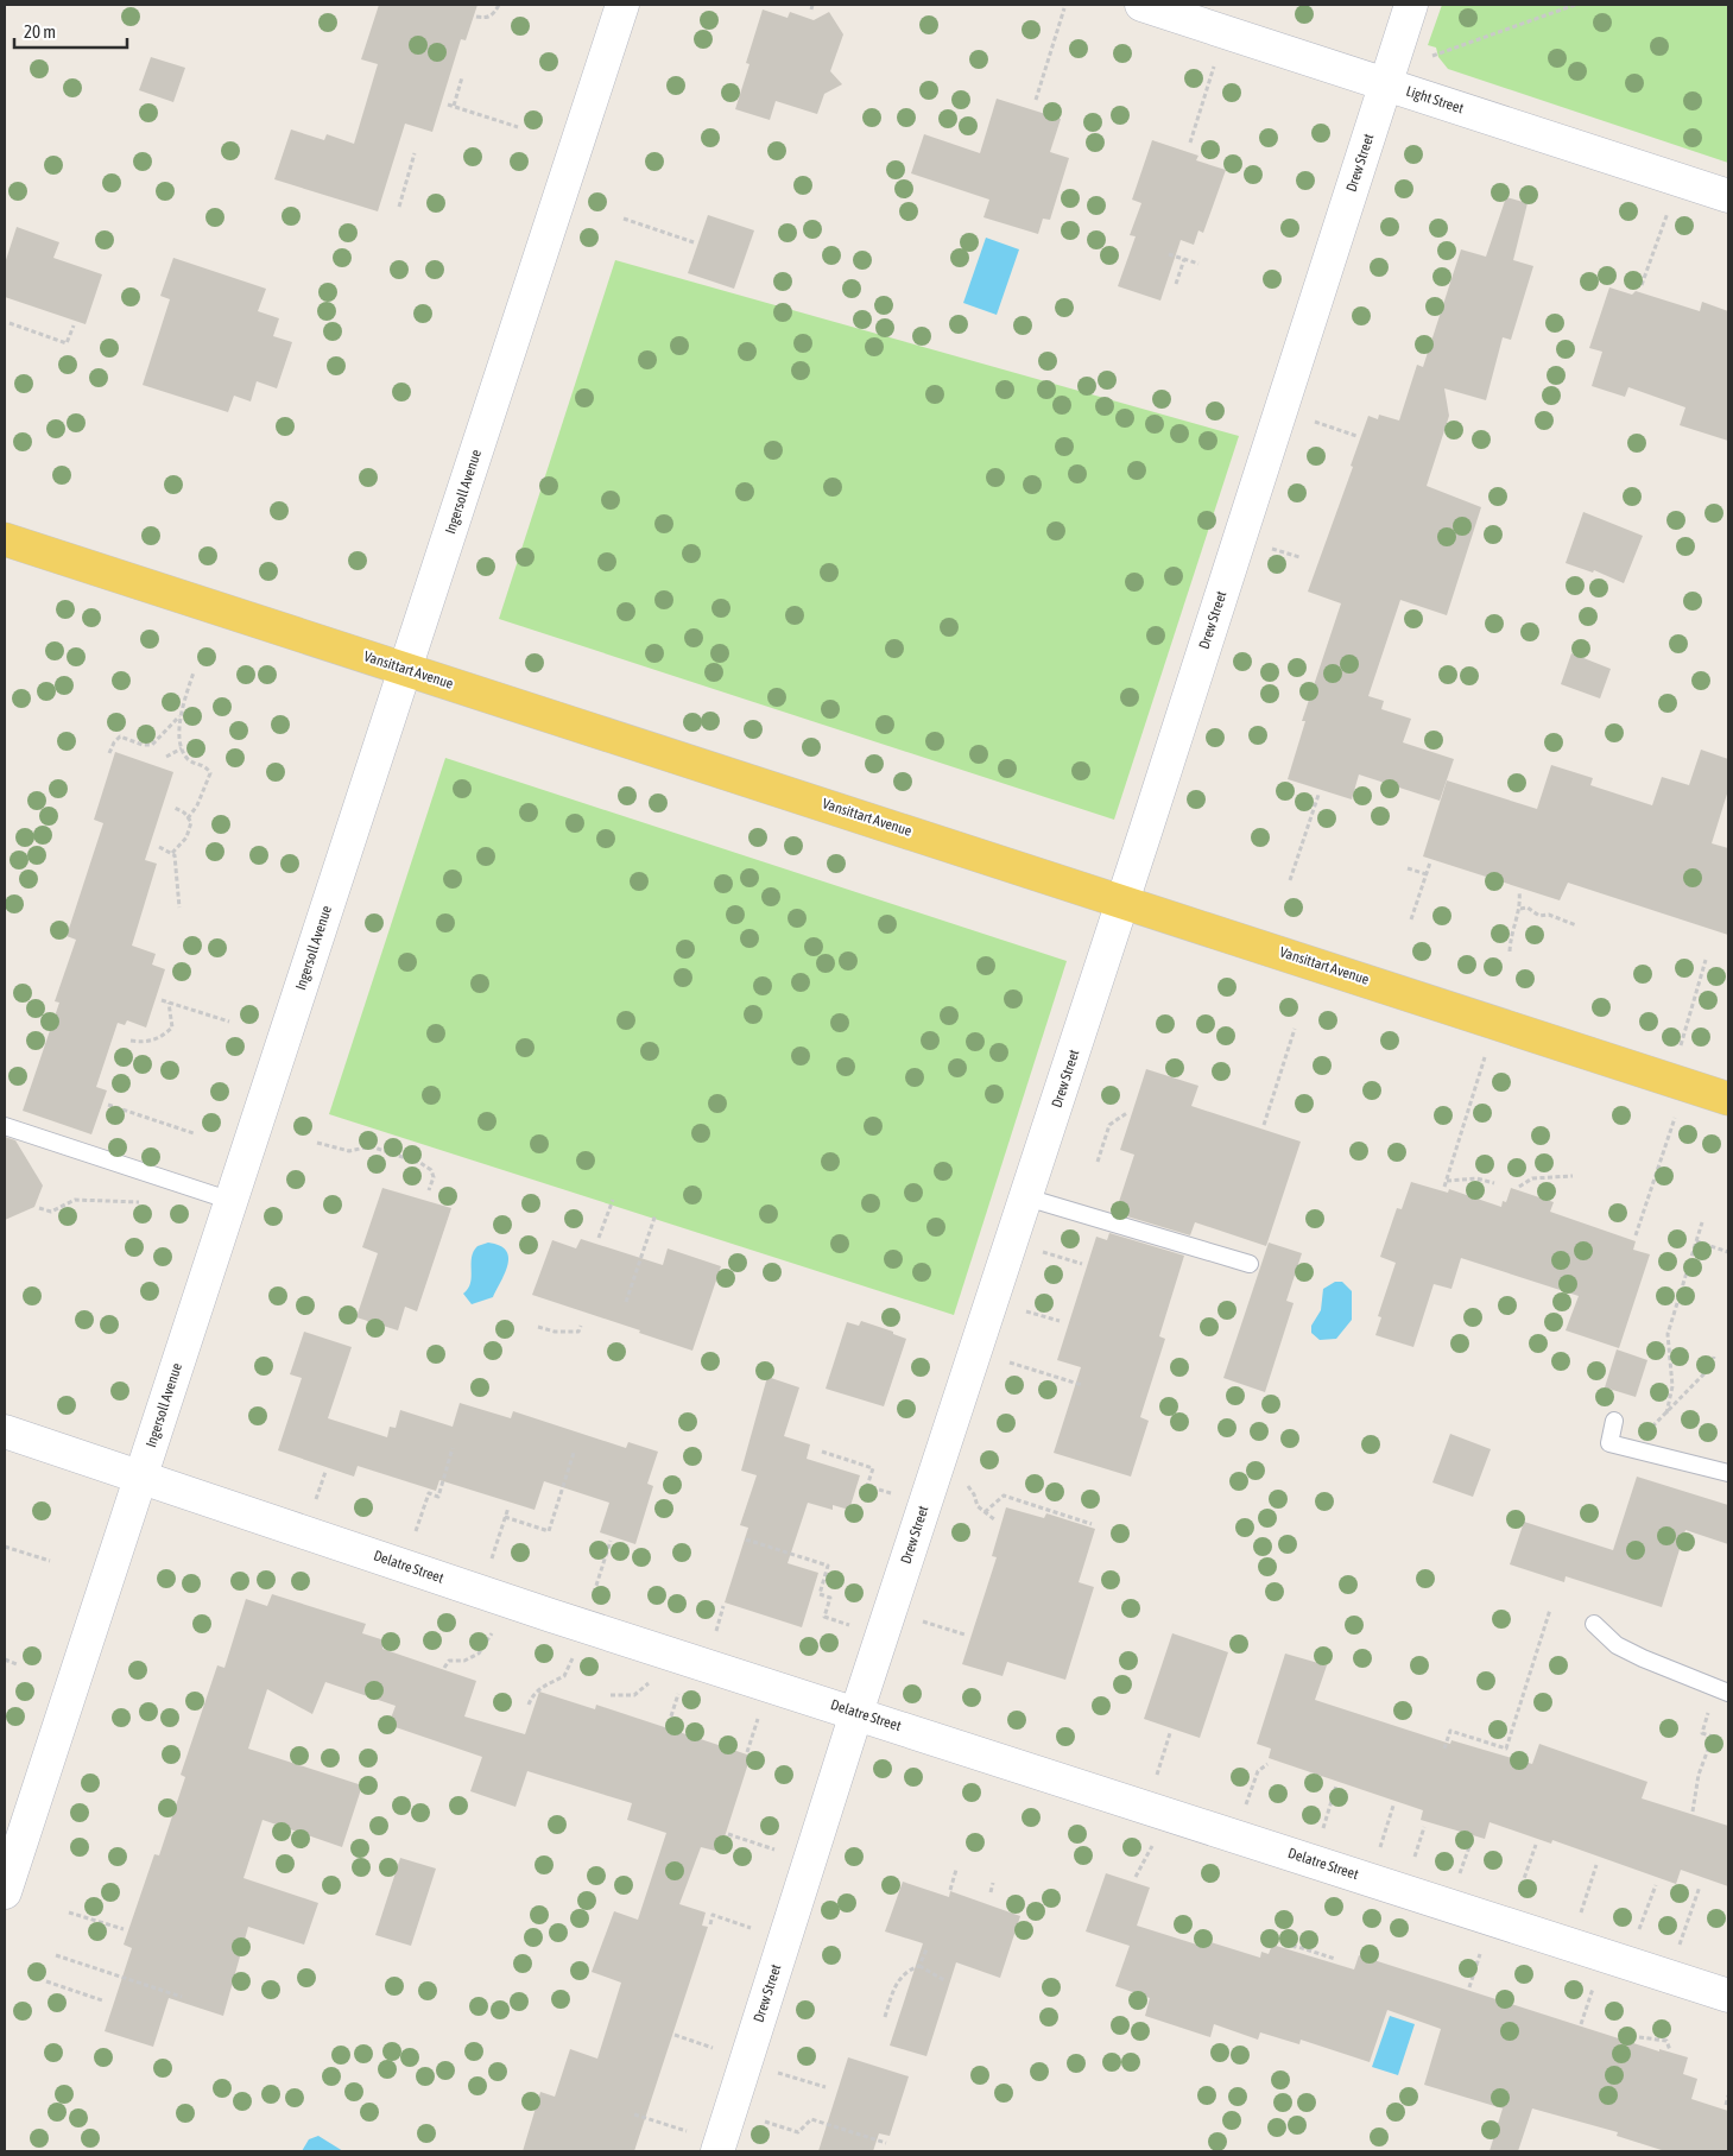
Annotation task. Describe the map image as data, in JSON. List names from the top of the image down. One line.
{"streets":{"main road":["Vansittart Avenue"],"street":["Light Street","Drew Street","Ingersoll Avenue","Delatre Street"]},"crossings":[["Light Street","Drew Street"],["Drew Street","Vansittart Avenue"],["Drew Street","Delatre Street"],["Ingersoll Avenue","Vansittart Avenue"],["Ingersoll Avenue","Delatre Street"]],"scale_bar":"20 m"}
